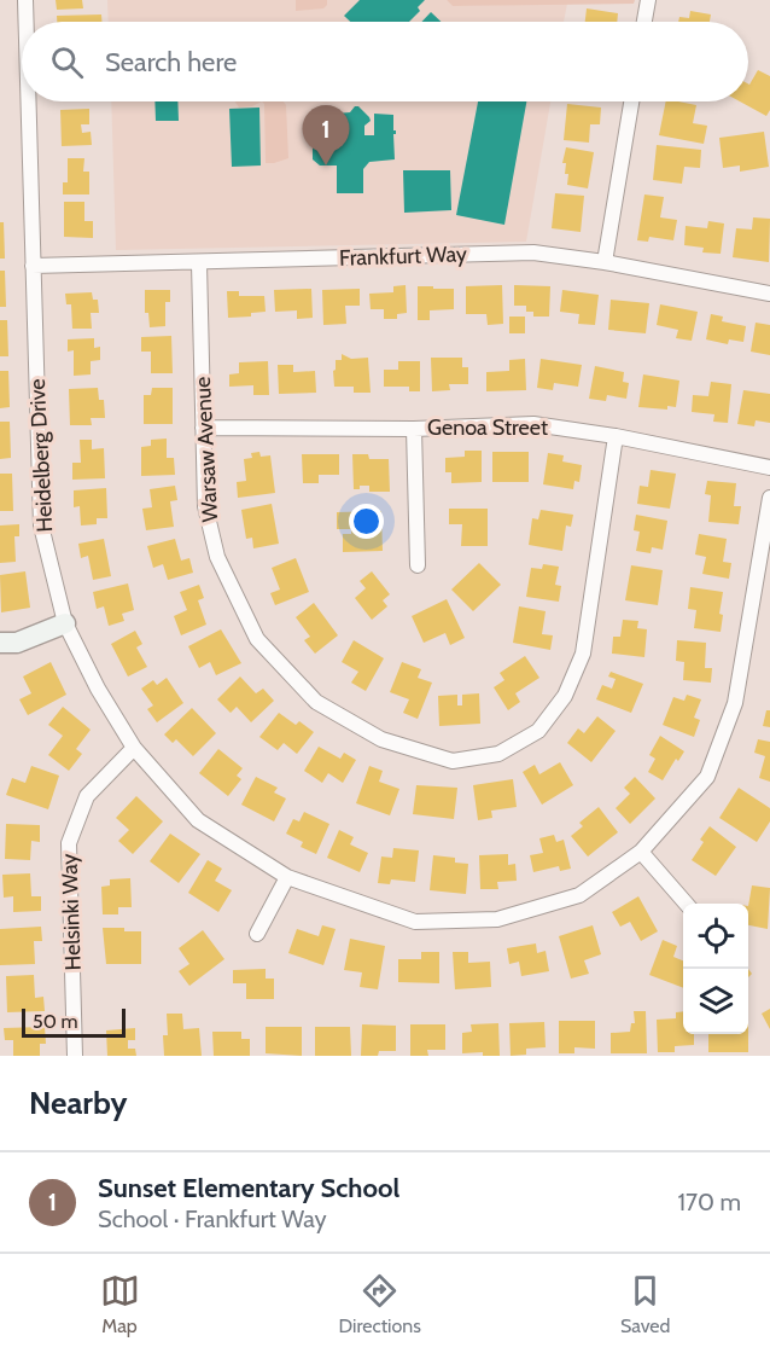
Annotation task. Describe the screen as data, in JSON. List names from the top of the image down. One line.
{"streets":{"street":["Frankfurt Way","Genoa Street","Warsaw Avenue","Heidelberg Drive","Helsinki Way"]},"crossings":[["Frankfurt Way","Warsaw Avenue"],["Frankfurt Way","Heidelberg Drive"],["Genoa Street","Warsaw Avenue"],["Heidelberg Drive","Helsinki Way"]],"scale_bar":"50 m","page":{"search":"Search here","pins":"1","scale":"50 m","heading":"Nearby","list":[{"mark":"1","name":"Sunset Elementary School","note":"School · Frankfurt Way","value":"170 m"}],"nav":["Map","Directions","Saved"]}}
